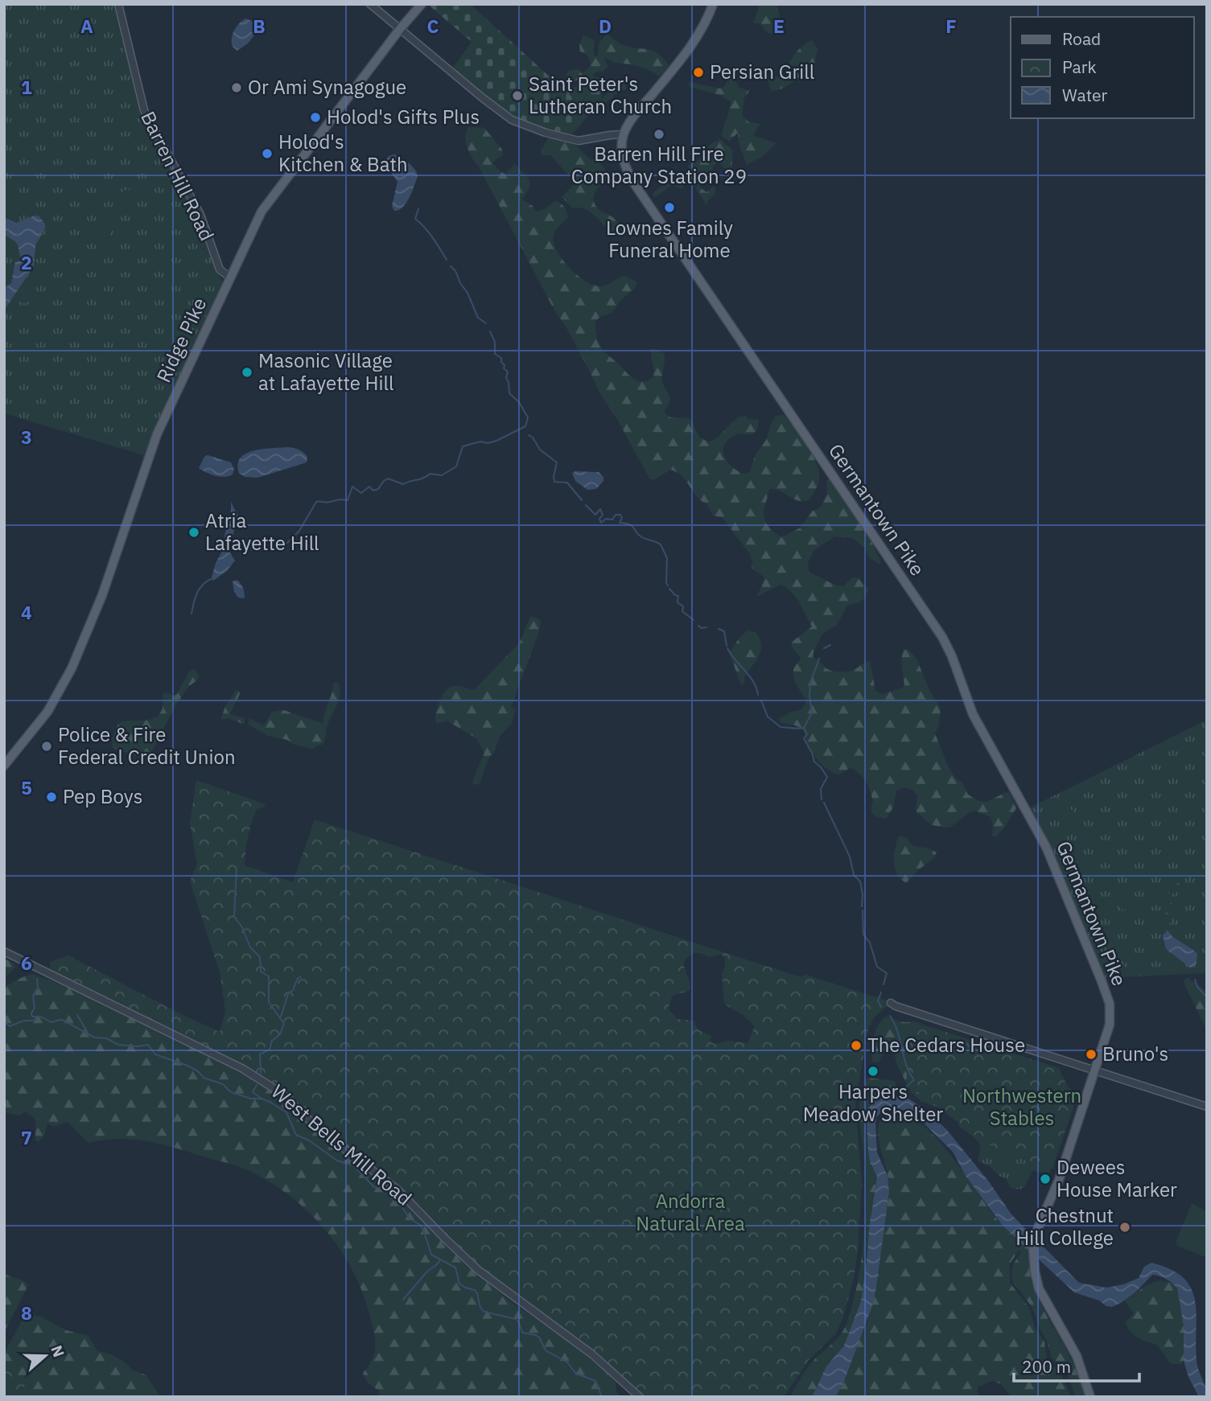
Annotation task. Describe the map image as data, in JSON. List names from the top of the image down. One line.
{"streets":{"main road":["Ridge Pike","Germantown Pike"],"street":["Barren Hill Road","West Bells Mill Road"]},"crossings":[["Barren Hill Road","Ridge Pike"]],"parks":["Northwestern Stables","Andorra Natural Area"],"places":["Persian Grill","Or Ami Synagogue","Saint Peter's Lutheran Church","Holod's Gifts Plus","Barren Hill Fire Company Station 29","Holod's Kitchen & Bath","Lownes Family Funeral Home","Masonic Village at Lafayette Hill","Atria Lafayette Hill","Police & Fire Federal Credit Union","Pep Boys","The Cedars House","Bruno's","Harpers Meadow Shelter","Dewees House Marker","Chestnut Hill College"],"legend":["Road","Park","Water"],"scale_bar":"200 m","north":"right","grid":{"columns":["A","B","C","D","E","F"],"rows":["1","2","3","4","5","6","7","8"]}}
